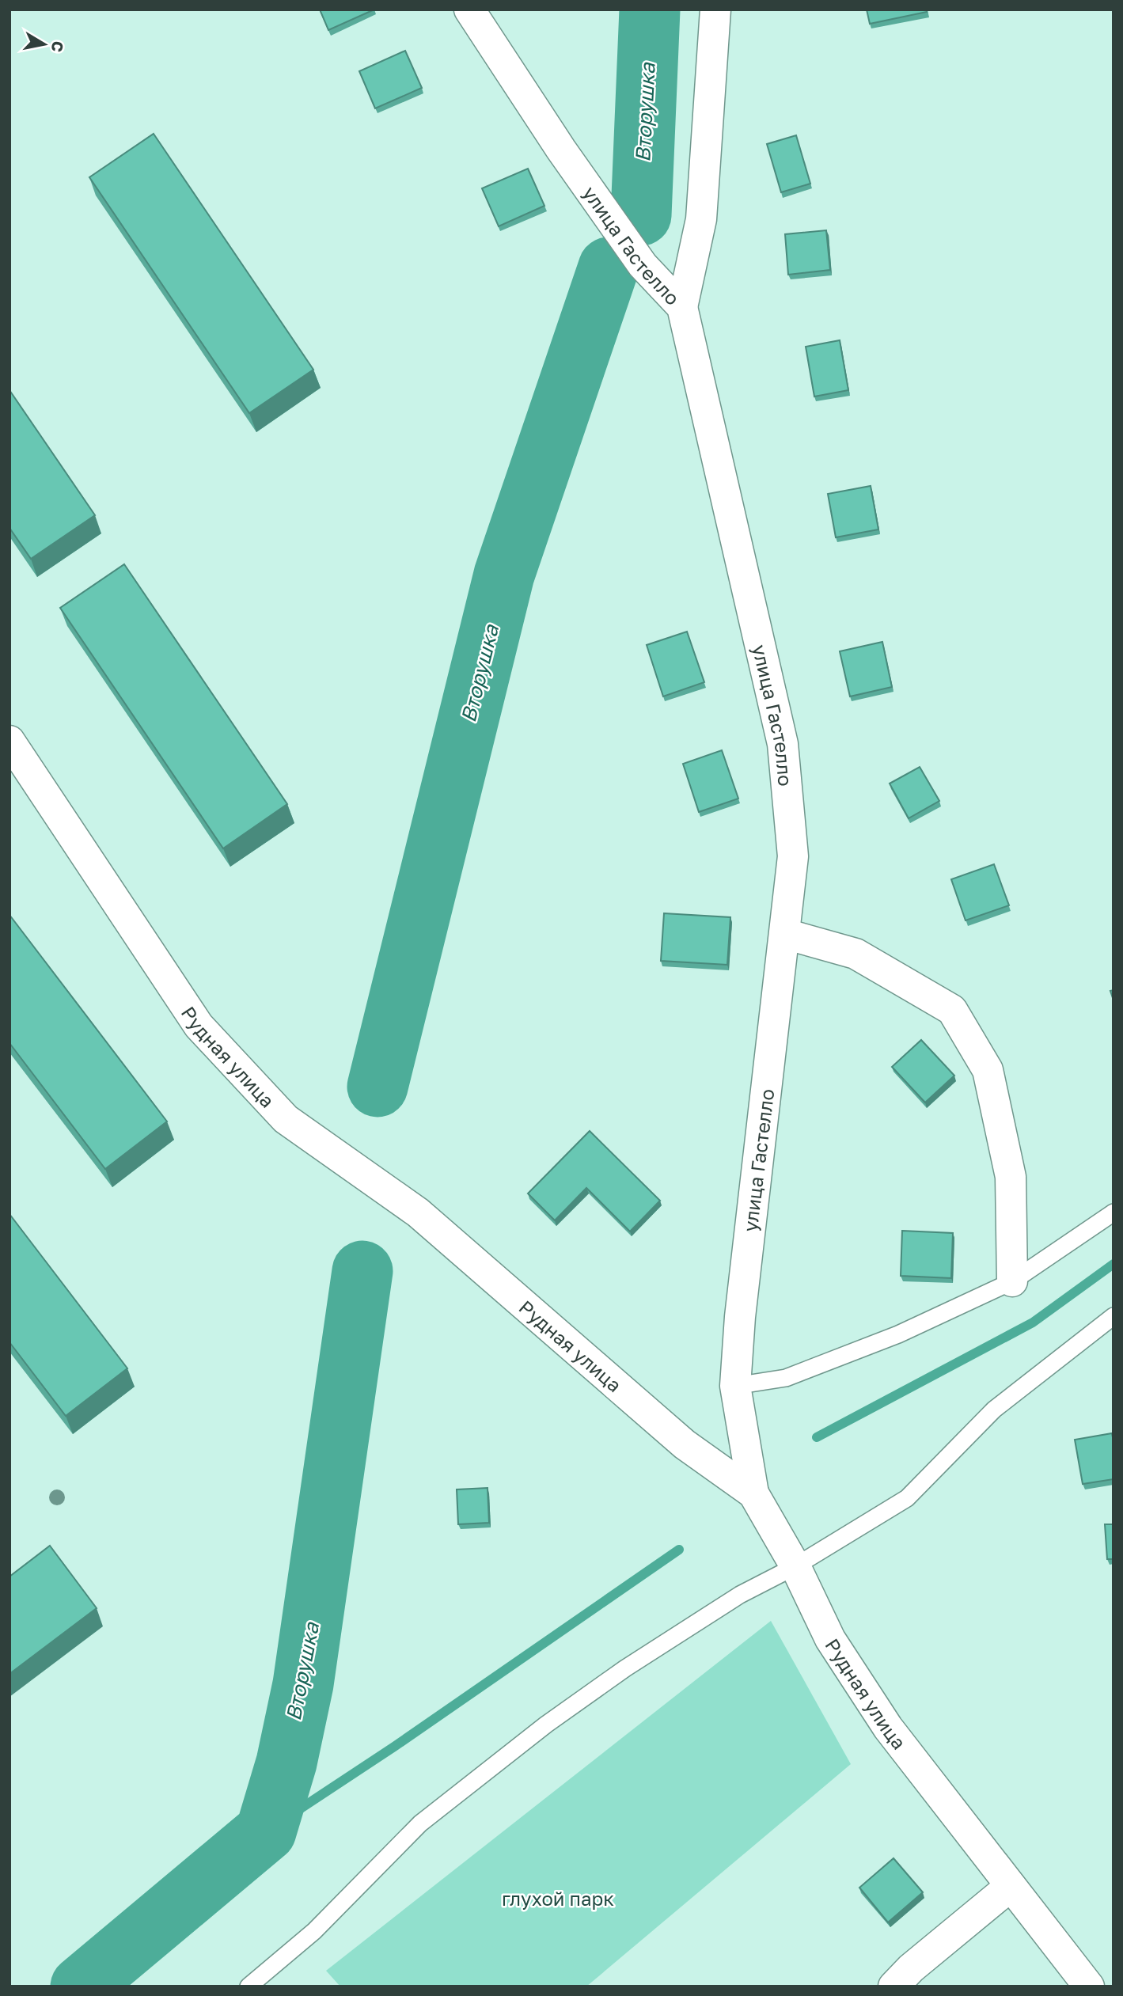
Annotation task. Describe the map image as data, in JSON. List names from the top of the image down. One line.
{"streets":{"street":["улица Гастелло","Рудная улица"]},"crossings":[["улица Гастелло","Рудная улица"]],"water":["Вторушка"],"parks":["глухой парк"],"north":"right"}
